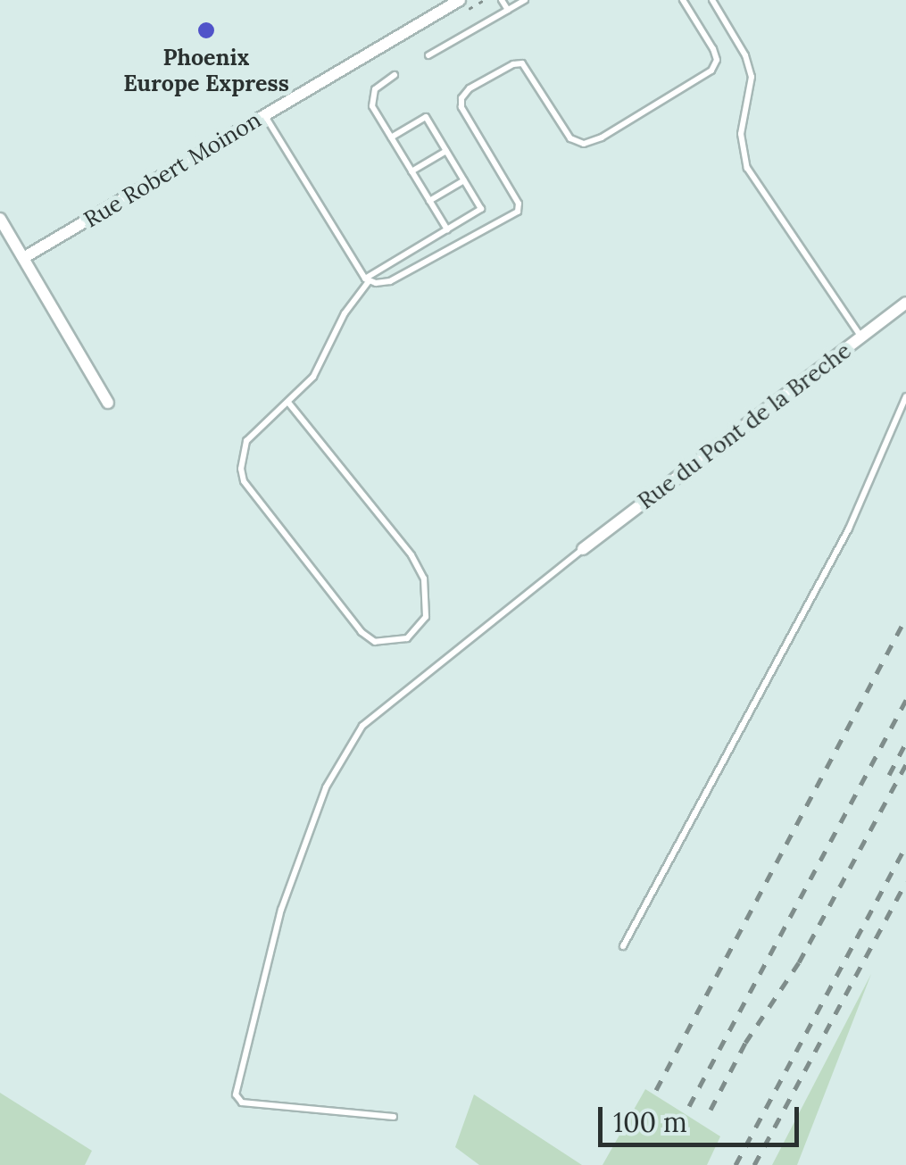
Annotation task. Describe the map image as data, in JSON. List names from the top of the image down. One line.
{"streets":{"street":["Rue Robert Moinon","Rue du Pont de la Breche"]},"places":["Phoenix Europe Express"],"scale_bar":"100 m"}
